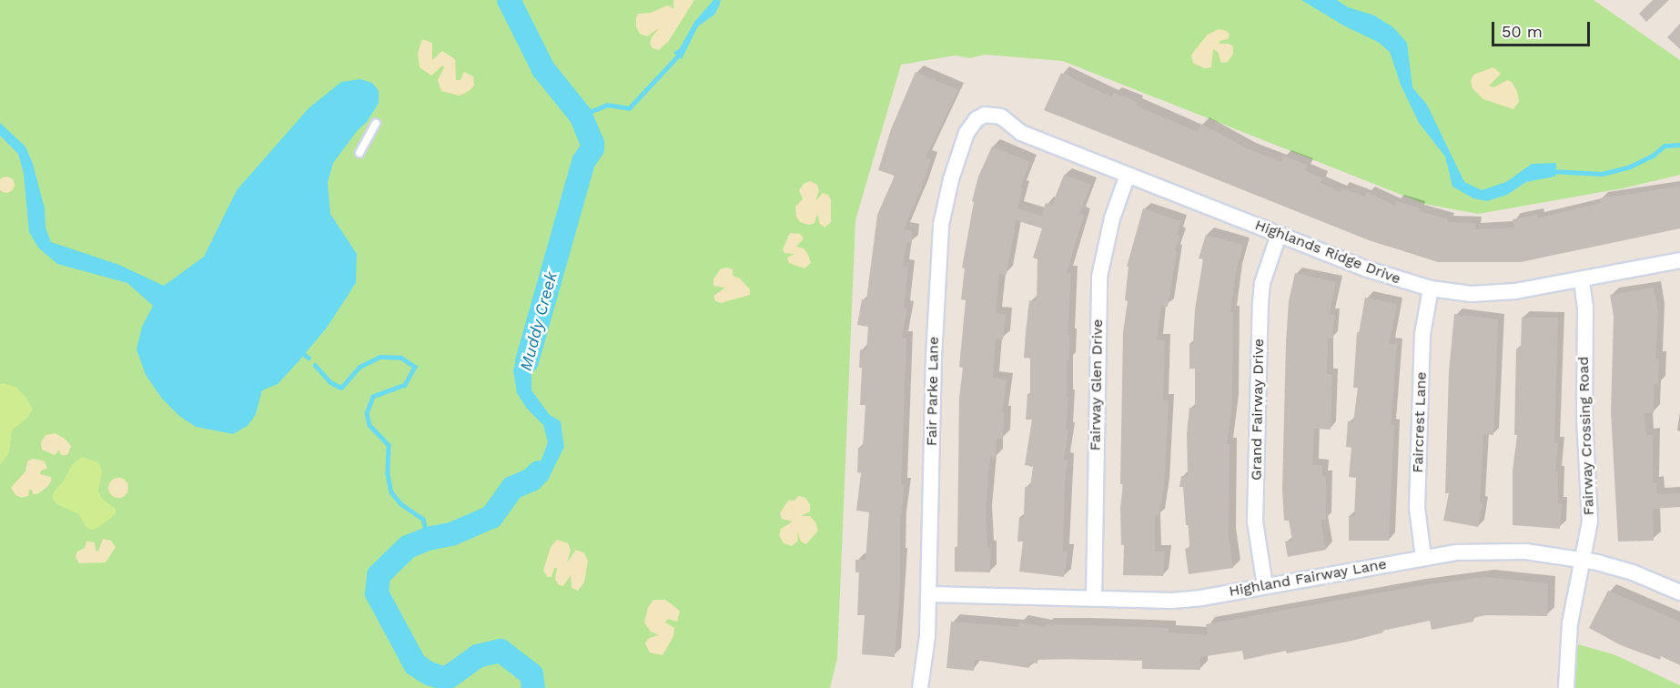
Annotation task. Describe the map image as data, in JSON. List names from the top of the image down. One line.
{"streets":{"street":["Highlands Ridge Drive","Fairway Glen Drive","Fair Parke Lane","Grand Fairway Drive","Faircrest Lane","Fairway Crossing Road","Highland Fairway Lane"]},"crossings":[["Highlands Ridge Drive","Fairway Glen Drive"],["Highlands Ridge Drive","Fair Parke Lane"],["Highlands Ridge Drive","Grand Fairway Drive"],["Highlands Ridge Drive","Faircrest Lane"],["Highlands Ridge Drive","Fairway Crossing Road"],["Fairway Glen Drive","Highland Fairway Lane"],["Fair Parke Lane","Highland Fairway Lane"],["Grand Fairway Drive","Highland Fairway Lane"],["Faircrest Lane","Highland Fairway Lane"],["Fairway Crossing Road","Highland Fairway Lane"]],"water":["Muddy Creek"],"scale_bar":"50 m"}
